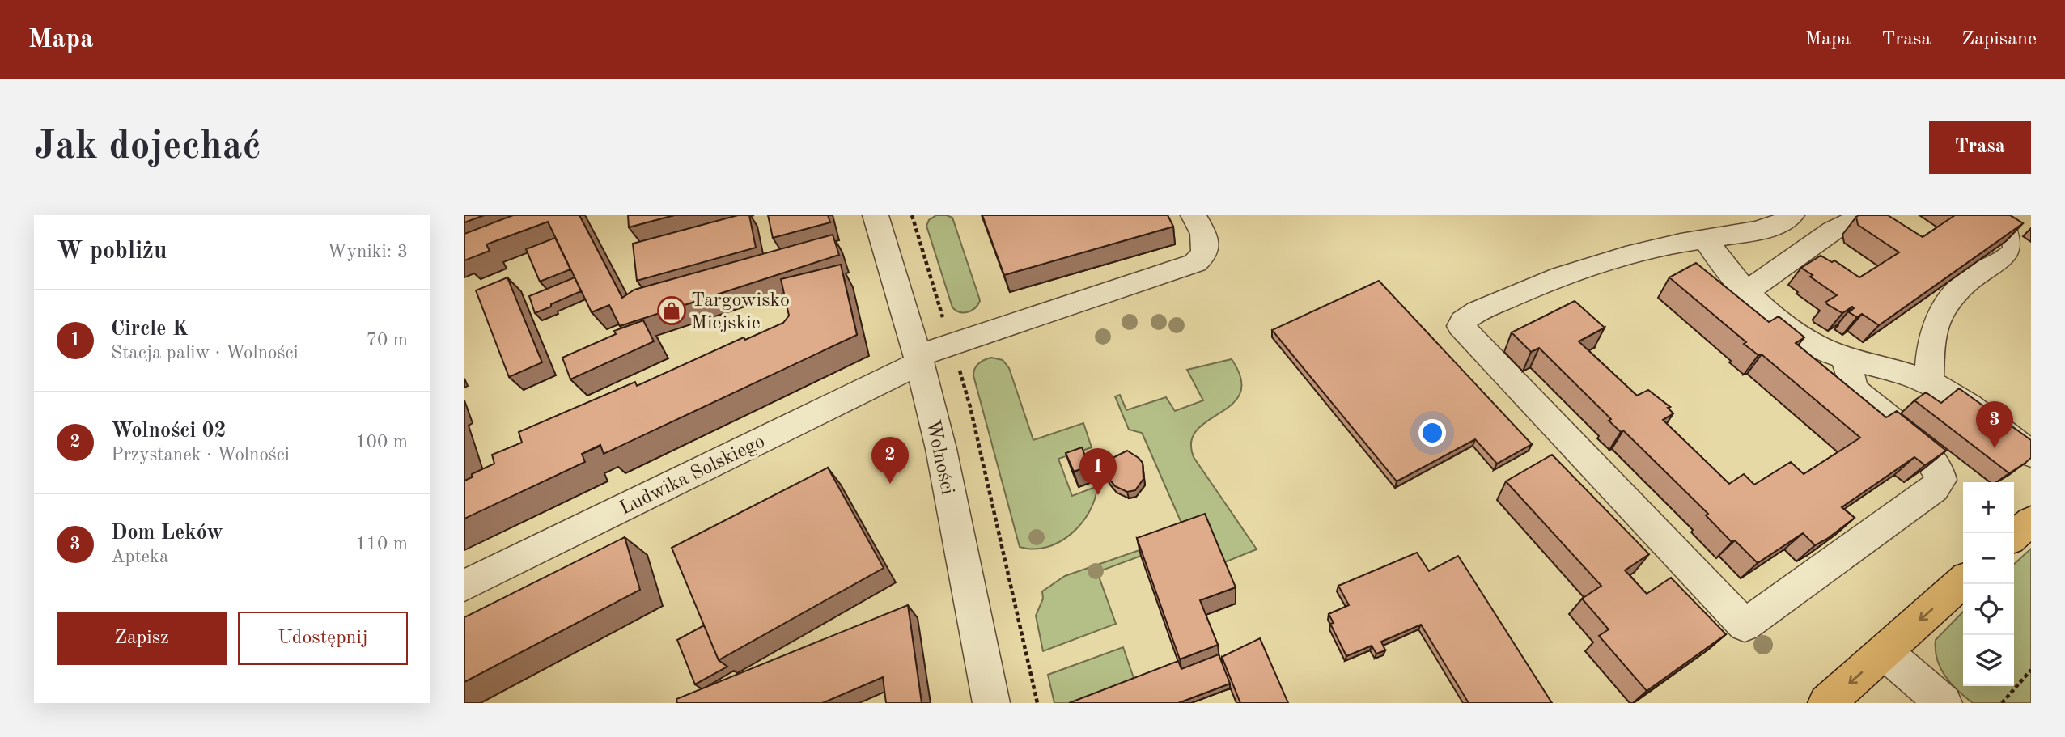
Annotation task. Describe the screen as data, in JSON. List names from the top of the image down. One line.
{"streets":{"street":["Wolności","Ludwika Solskiego"]},"crossings":[["Wolności","Ludwika Solskiego"]],"places":{"shop":["Targowisko Miejskie"]},"page":{"header":"Mapa","nav":["Mapa","Trasa","Zapisane"],"buttons":["Trasa",["Zapisz","Udostępnij"]],"title":"Jak dojechać","heading":["W pobliżu","Wyniki: 3"],"list":[{"mark":"1","name":"Circle K","note":"Stacja paliw · Wolności","value":"70 m"},{"mark":"2","name":"Wolności 02","note":"Przystanek · Wolności","value":"100 m"},{"mark":"3","name":"Dom Leków","note":"Apteka","value":"110 m"}],"pins":["3","2","1"],"map_buttons":["+","−"]}}
